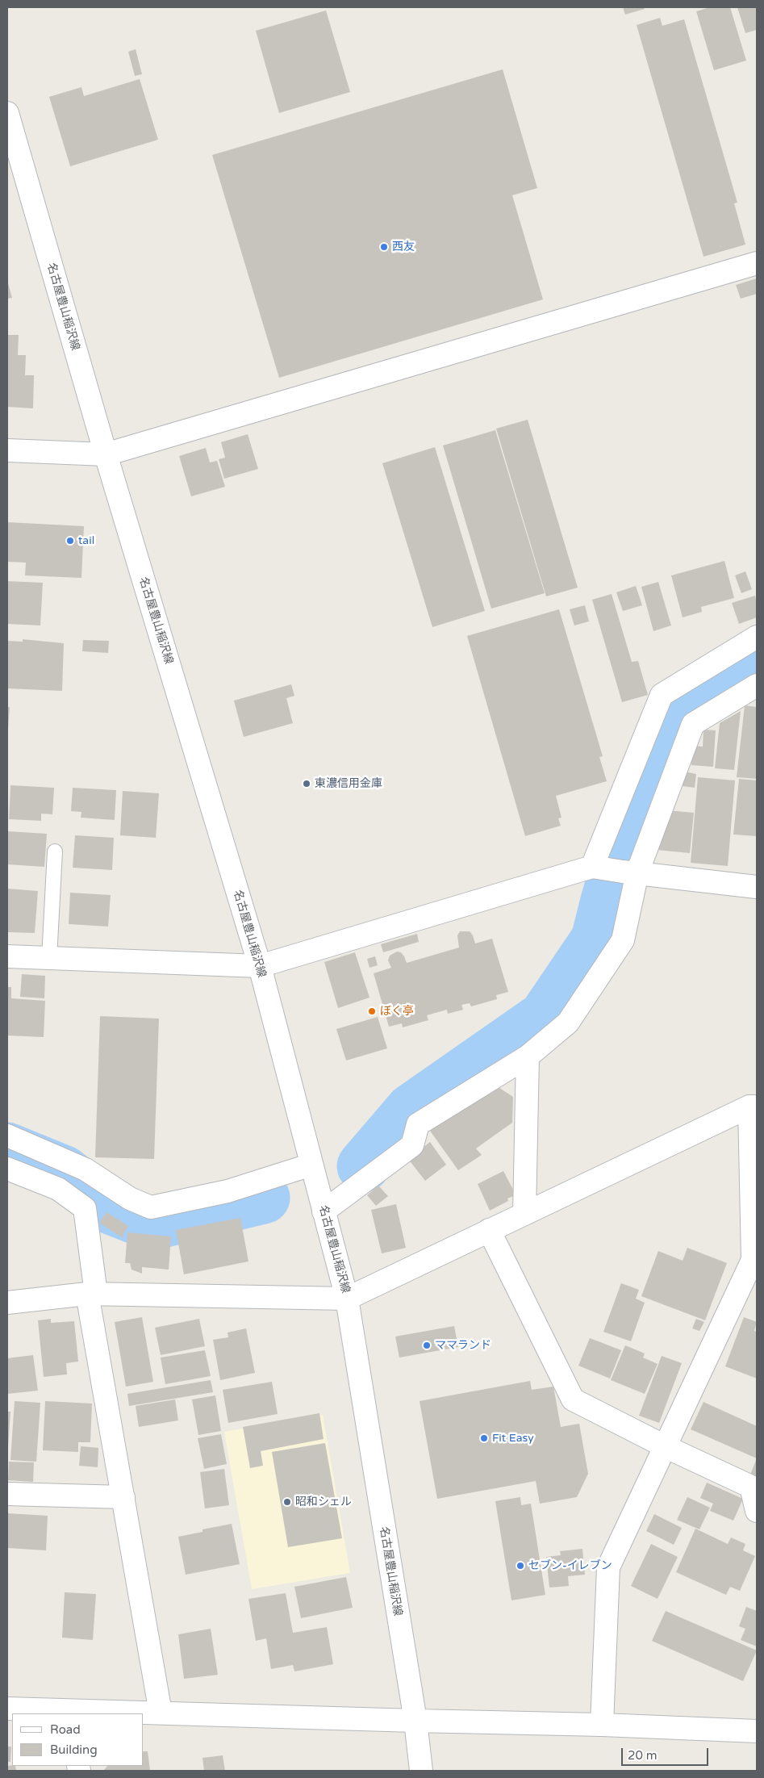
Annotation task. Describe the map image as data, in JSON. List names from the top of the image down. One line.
{"streets":{"street":["名古屋豊山稲沢線"]},"places":["西友","tail","東濃信用金庫","ぼく亭","ママランド","Fit Easy","昭和シェル","セブン-イレブン"],"legend":["Road","Building"],"scale_bar":"20 m"}
